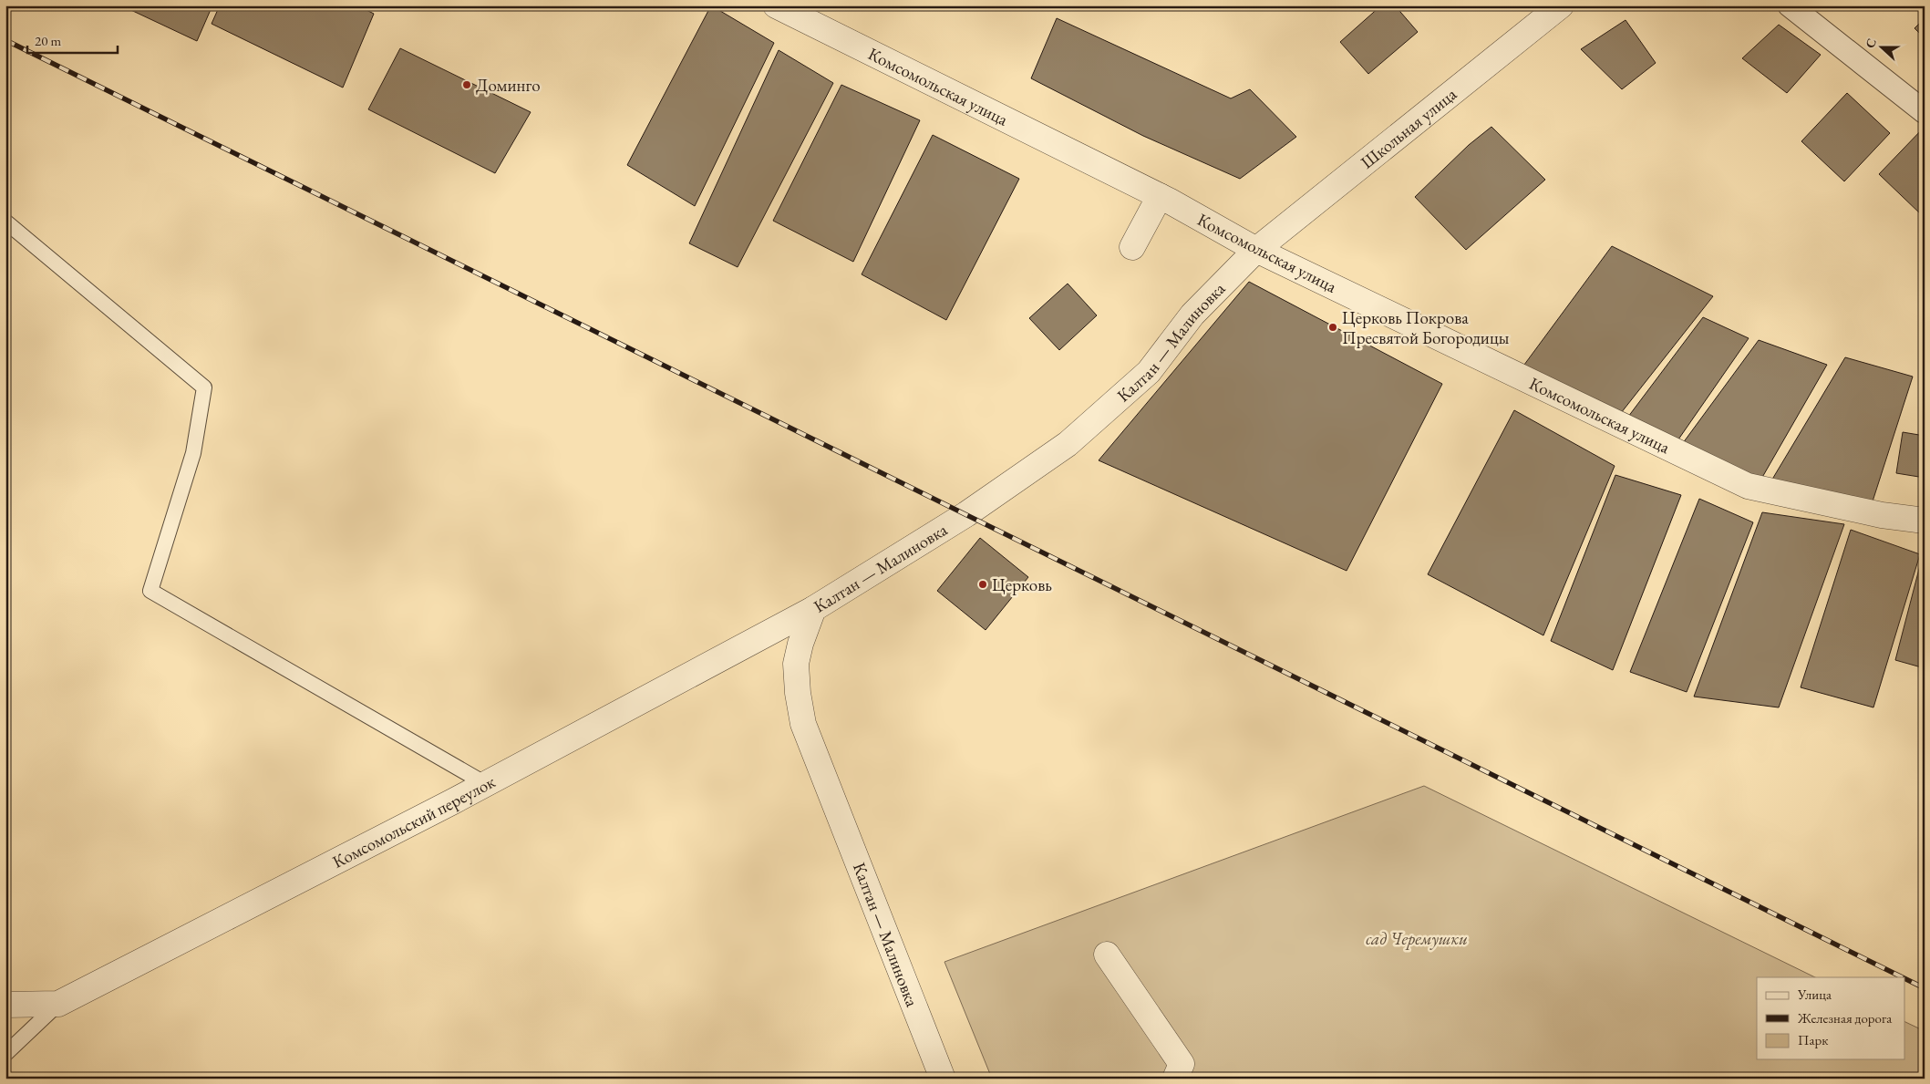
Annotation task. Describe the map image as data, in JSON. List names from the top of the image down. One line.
{"streets":{"street":["Комсомольская улица","Школьная улица","Калтан — Малиновка","Комсомольский переулок"]},"crossings":[["Комсомольская улица","Школьная улица"],["Комсомольская улица","Калтан — Малиновка"],["Школьная улица","Калтан — Малиновка"],["Калтан — Малиновка","Комсомольский переулок"]],"parks":["сад Черемушки"],"places":["Доминго","Церковь Покрова Пресвятой Богородицы","Церковь"],"legend":["Улица","Железная дорога","Парк"],"scale_bar":"20 m","north":"left"}
